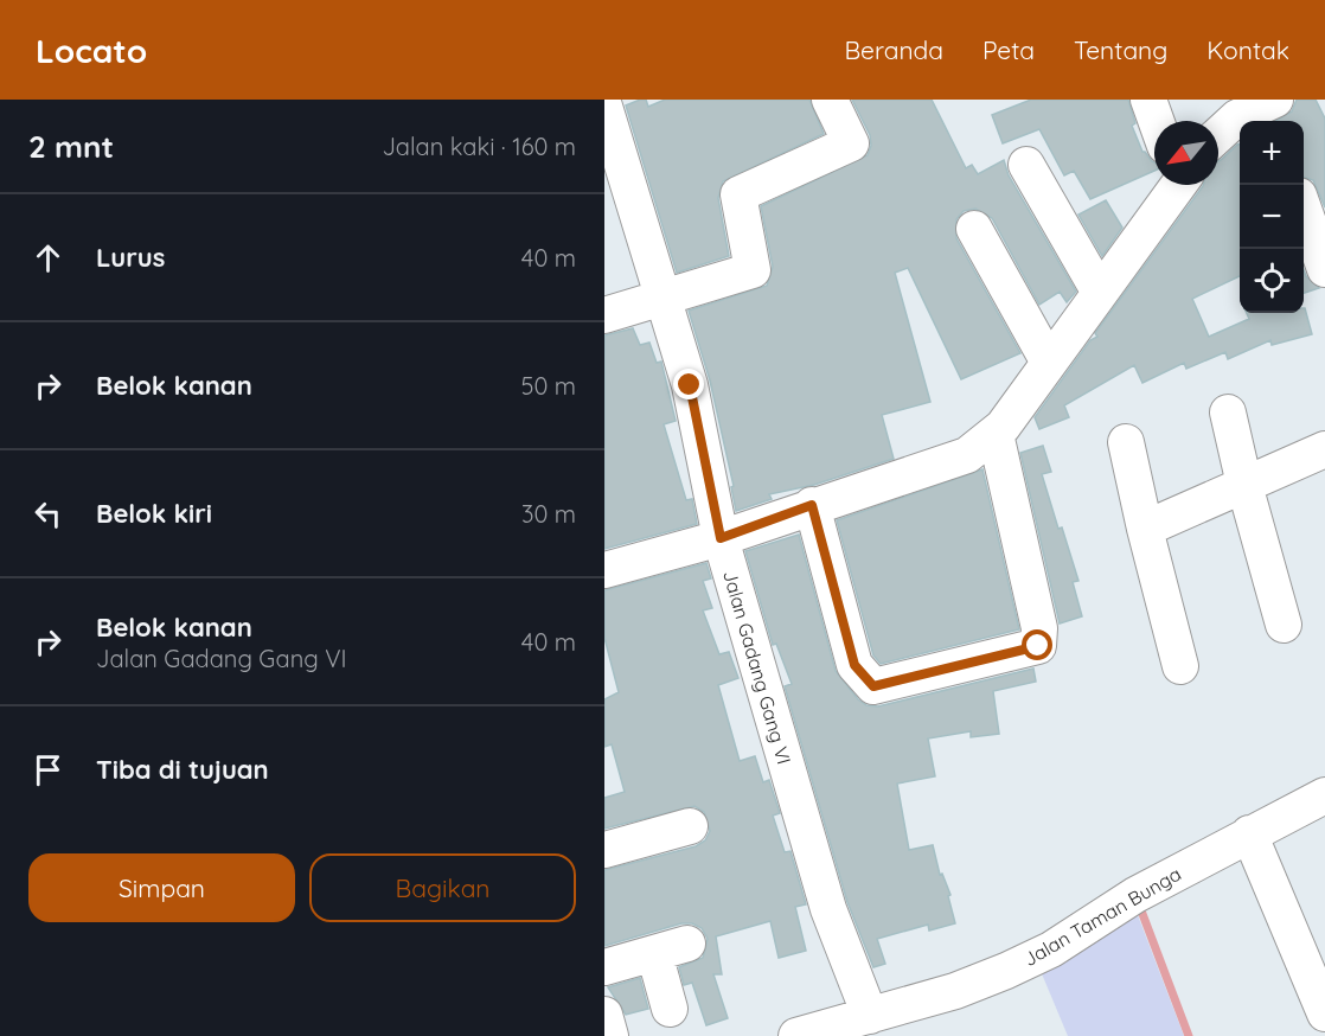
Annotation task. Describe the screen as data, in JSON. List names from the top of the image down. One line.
{"streets":{"street":["Jalan Gadang Gang VI","Jalan Taman Bunga"]},"crossings":[["Jalan Gadang Gang VI","Jalan Taman Bunga"]],"north":"bottom left","page":{"header":"Locato","nav":["Beranda","Peta","Tentang","Kontak"],"heading":["2 mnt","Jalan kaki · 160 m"],"map_buttons":["+","−"],"list":[["Lurus","40 m"],["Belok kanan","50 m"],["Belok kiri","30 m"],["Belok kanan","Jalan Gadang Gang VI","40 m"],"Tiba di tujuan"],"buttons":["Simpan","Bagikan"]}}
